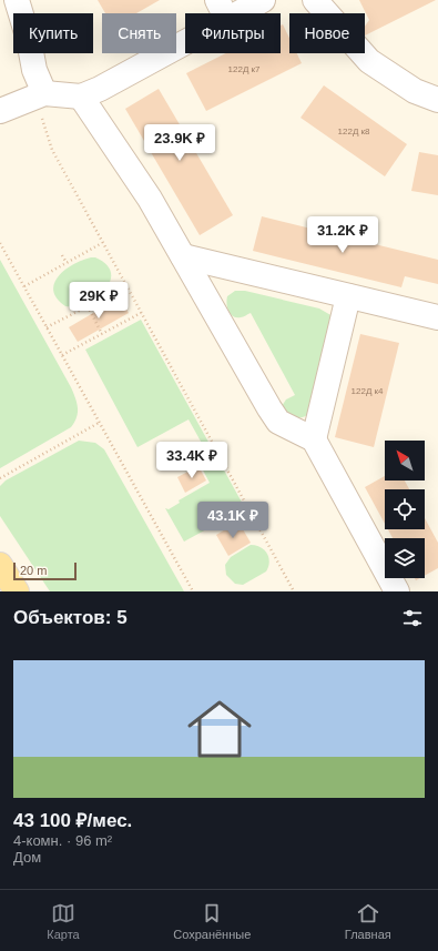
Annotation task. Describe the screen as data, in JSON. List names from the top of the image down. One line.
{"house_numbers":["122Д к7","122Д к8","122Д к4"],"scale_bar":"20 m","north":"top left","page":{"chip":["Купить","Снять","Фильтры","Новое"],"price":["23.9K ₽","31.2K ₽","29K ₽","33.4K ₽","43.1K ₽"],"scale":"20 m","heading":"Объектов: 5","list":[{"name":"43 100 ₽/мес.","note":"4-комн. · 96 m² · Дом"}],"tabs":["Карта","Сохранённые","Главная"]}}
